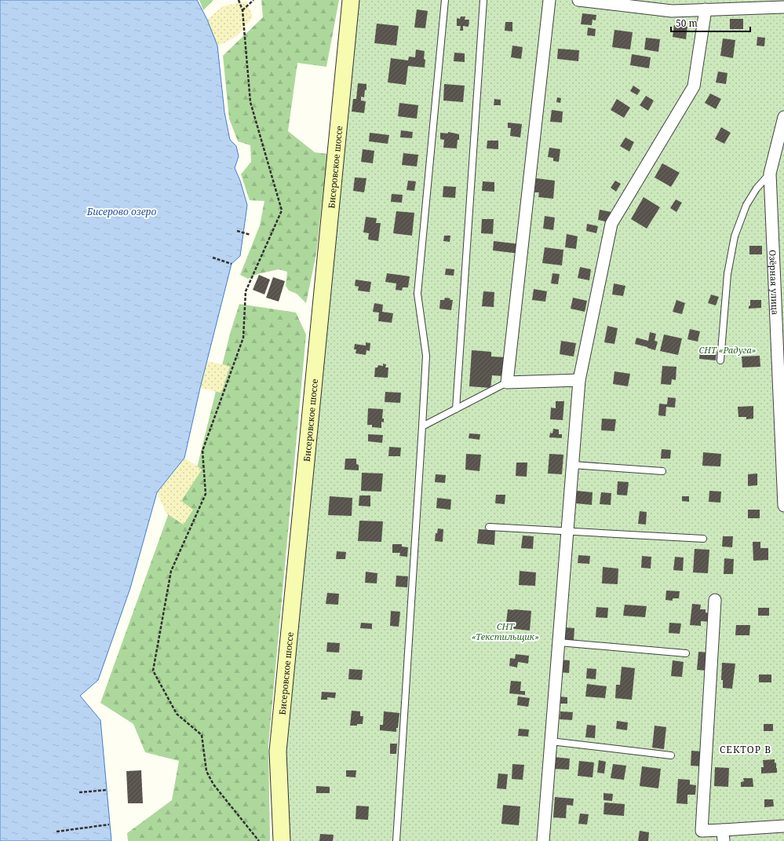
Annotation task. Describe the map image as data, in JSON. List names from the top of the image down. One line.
{"streets":{"main road":["Бисеровское шоссе"],"street":["Озёрная улица"]},"districts":["СЕКТОР В"],"water":["Бисерово озеро"],"parks":["СНТ «Радуга»","СНТ «Текстильщик»"],"scale_bar":"50 m"}
